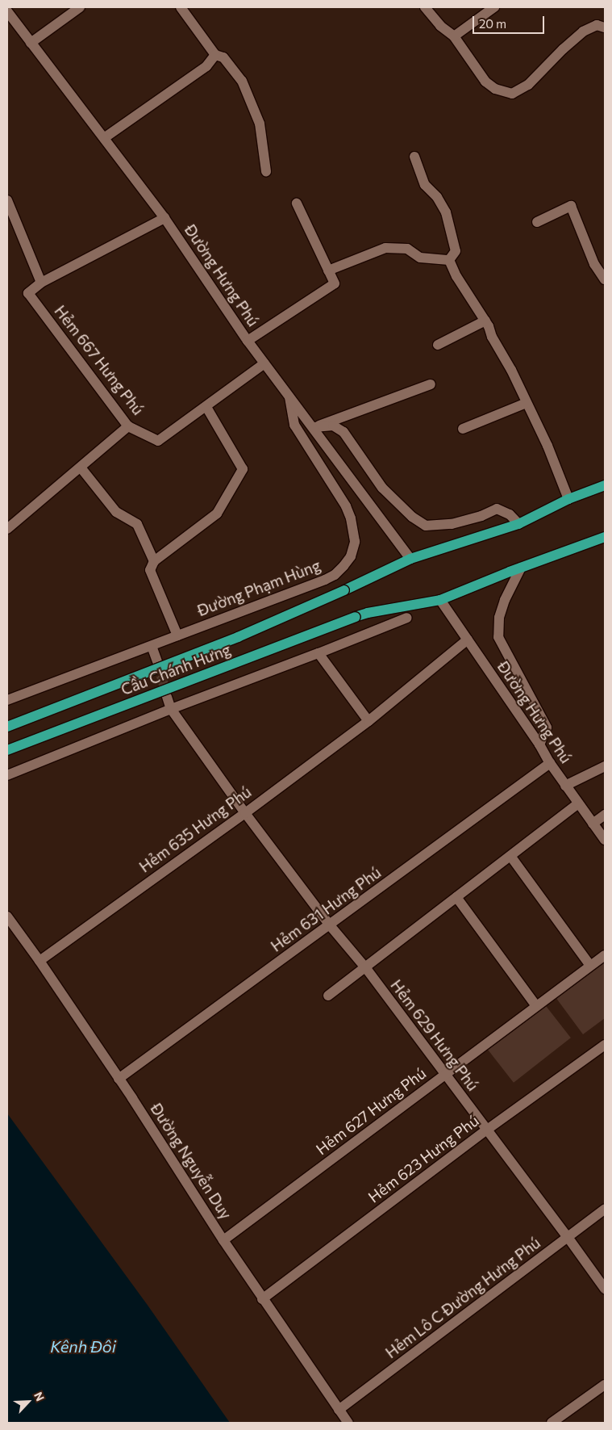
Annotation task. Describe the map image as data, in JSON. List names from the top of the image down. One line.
{"streets":{"main road":["Cầu Chánh Hưng"],"street":["Đường Hưng Phú","Hẻm 667 Hưng Phú","Đường Phạm Hùng","Hẻm 635 Hưng Phú","Hẻm 631 Hưng Phú","Hẻm 629 Hưng Phú","Hẻm 627 Hưng Phú","Hẻm 623 Hưng Phú","Đường Nguyễn Duy","Hẻm Lô C Đường Hưng Phú"]},"crossings":[["Đường Hưng Phú","Hẻm 667 Hưng Phú"],["Đường Hưng Phú","Đường Phạm Hùng"],["Đường Hưng Phú","Cầu Chánh Hưng"],["Đường Hưng Phú","Hẻm 635 Hưng Phú"],["Đường Hưng Phú","Hẻm 631 Hưng Phú"],["Hẻm 635 Hưng Phú","Hẻm 629 Hưng Phú"],["Hẻm 635 Hưng Phú","Đường Nguyễn Duy"],["Hẻm 631 Hưng Phú","Hẻm 629 Hưng Phú"],["Hẻm 631 Hưng Phú","Đường Nguyễn Duy"],["Hẻm 629 Hưng Phú","Hẻm 627 Hưng Phú"],["Hẻm 629 Hưng Phú","Hẻm 623 Hưng Phú"],["Hẻm 629 Hưng Phú","Hẻm Lô C Đường Hưng Phú"],["Hẻm 627 Hưng Phú","Đường Nguyễn Duy"],["Hẻm 623 Hưng Phú","Đường Nguyễn Duy"],["Đường Nguyễn Duy","Hẻm Lô C Đường Hưng Phú"]],"water":["Kênh Đôi"],"scale_bar":"20 m","north":"top right"}
